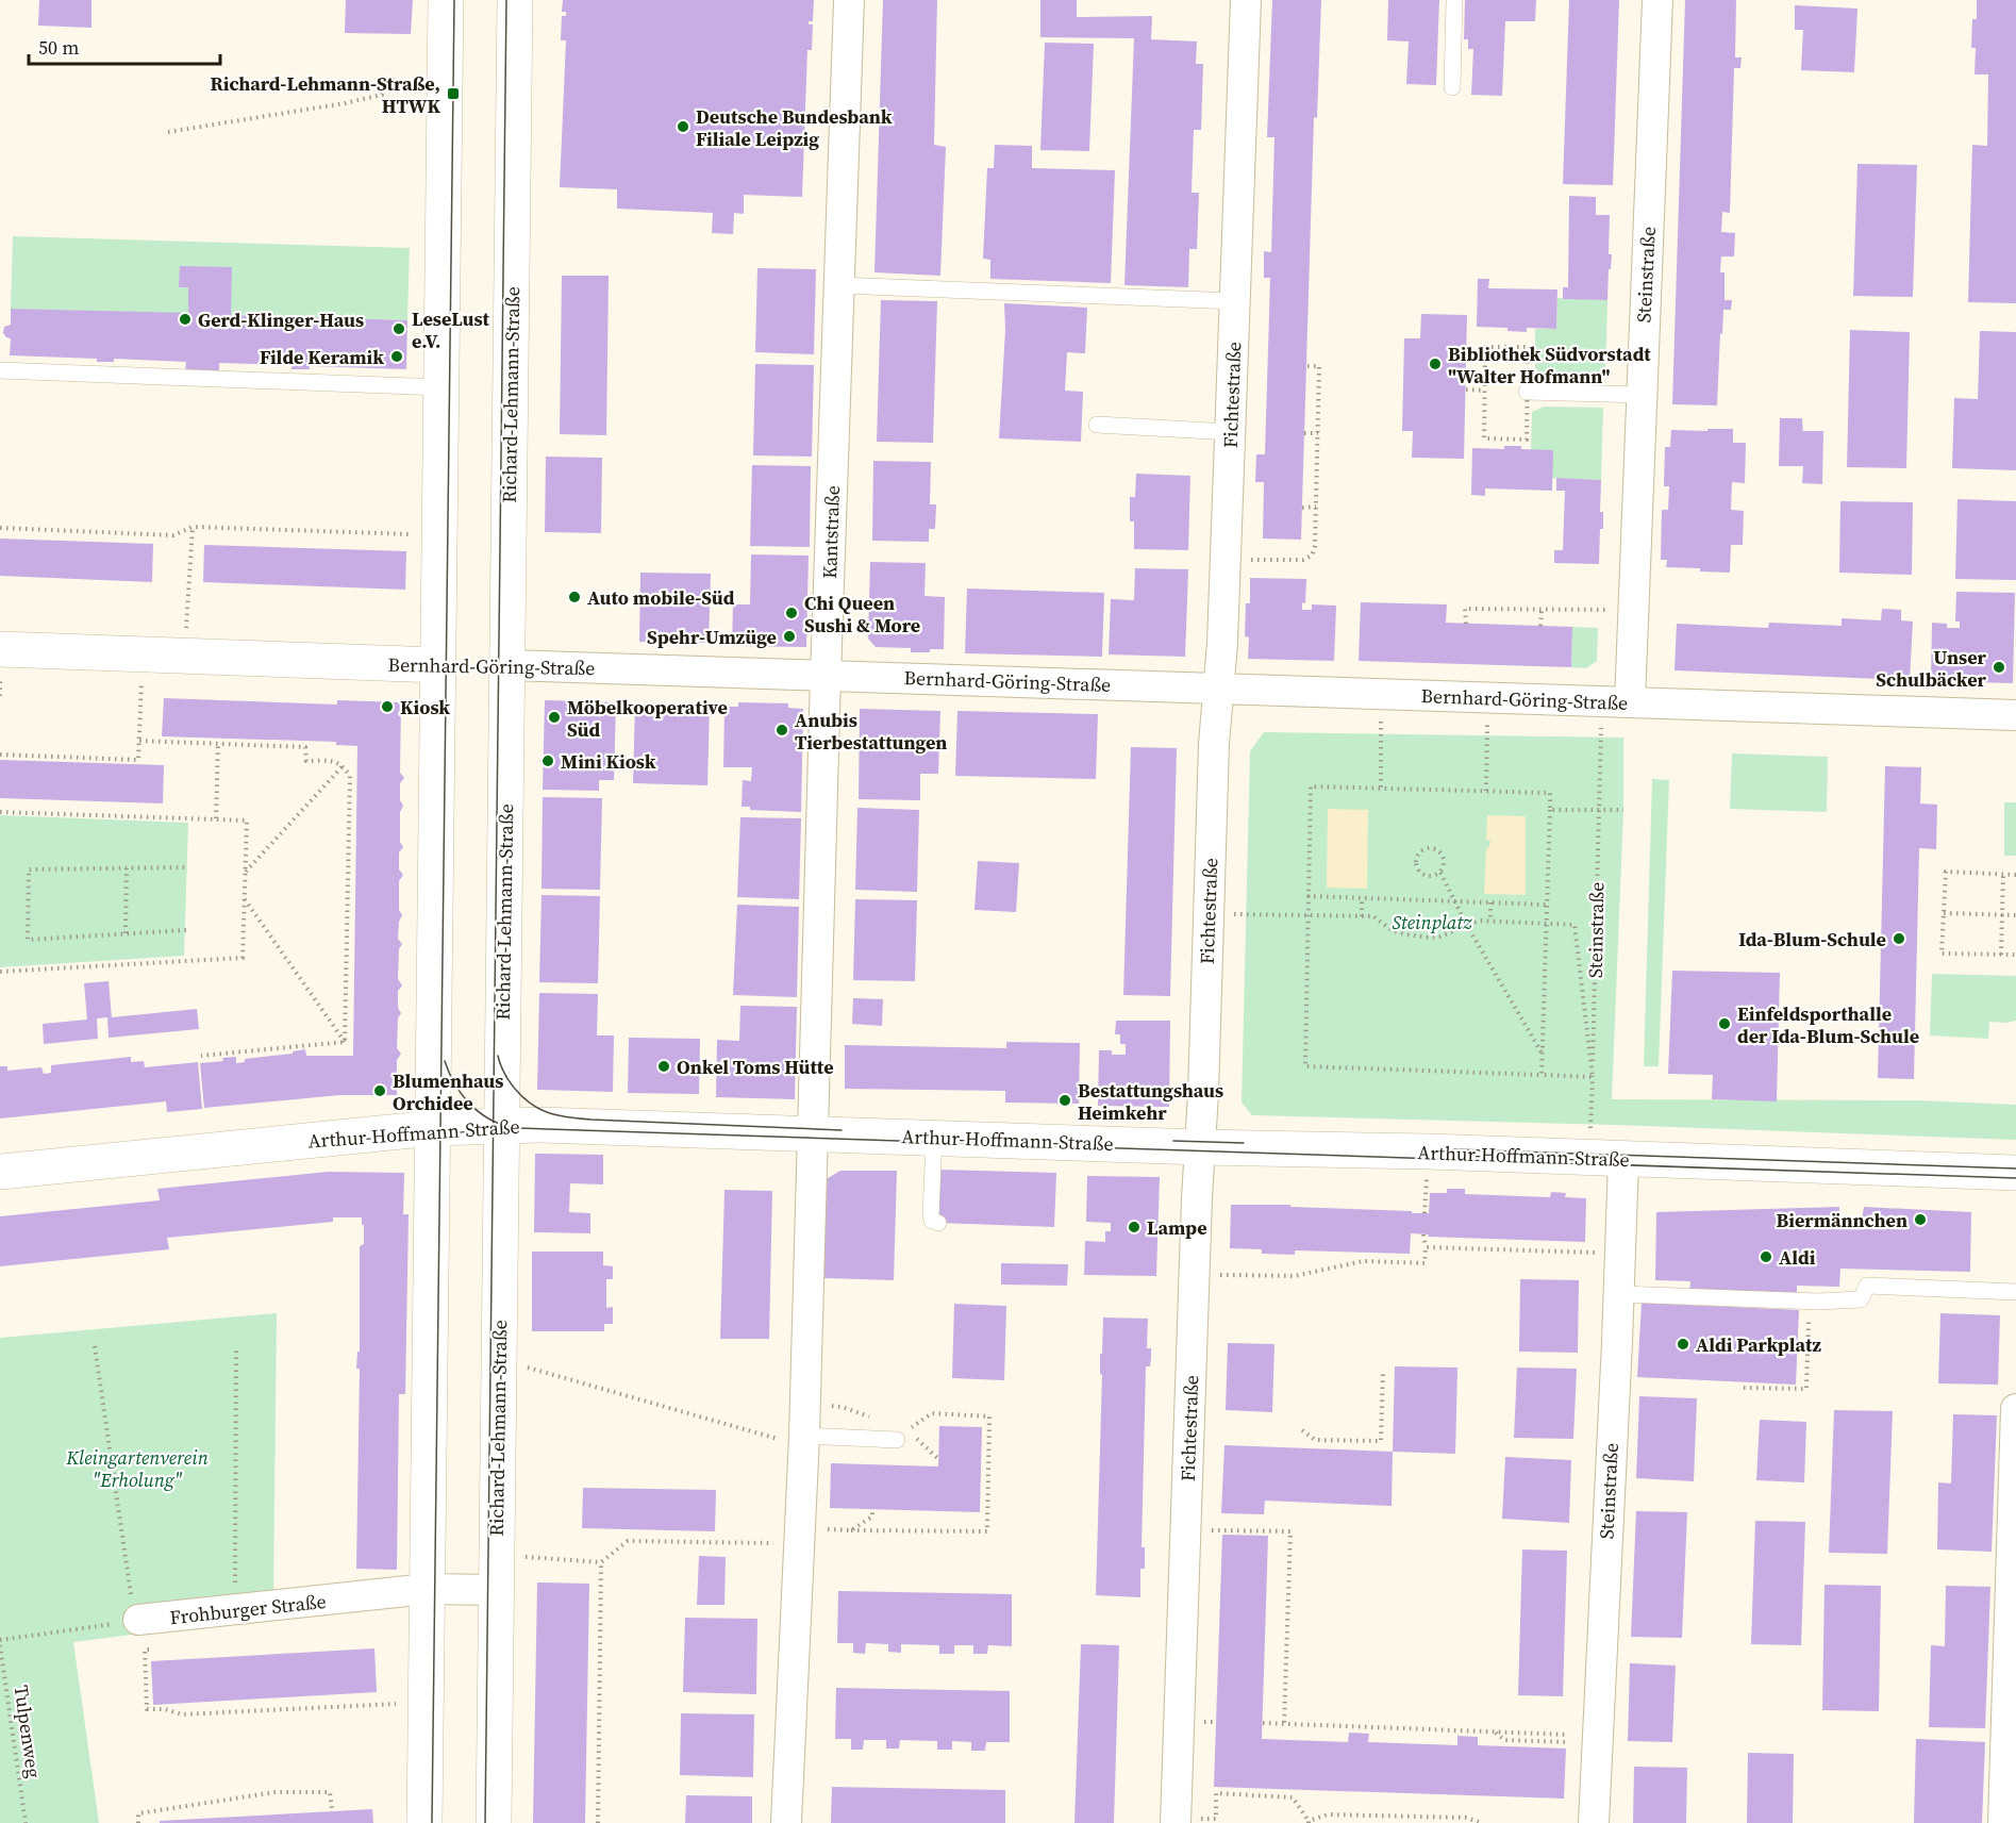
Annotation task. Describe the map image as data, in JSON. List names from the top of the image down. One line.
{"streets":{"main road":["Richard-Lehmann-Straße","Bernhard-Göring-Straße","Arthur-Hoffmann-Straße"],"street":["Steinstraße","Fichtestraße","Kantstraße","Frohburger Straße"],"path":["Tulpenweg"]},"crossings":[["Steinstraße","Bernhard-Göring-Straße"],["Steinstraße","Arthur-Hoffmann-Straße"],["Richard-Lehmann-Straße","Bernhard-Göring-Straße"],["Richard-Lehmann-Straße","Arthur-Hoffmann-Straße"],["Richard-Lehmann-Straße","Frohburger Straße"],["Fichtestraße","Bernhard-Göring-Straße"],["Fichtestraße","Arthur-Hoffmann-Straße"],["Kantstraße","Bernhard-Göring-Straße"],["Kantstraße","Arthur-Hoffmann-Straße"]],"parks":["Steinplatz","Kleingartenverein \"Erholung\""],"places":{"transit":["Richard-Lehmann-Straße, HTWK"],"other":["Deutsche Bundesbank Filiale Leipzig","Gerd-Klinger-Haus","LeseLust e.V.","Filde Keramik","Bibliothek Südvorstadt \"Walter Hofmann\"","Auto mobile-Süd","Chi Queen Sushi & More","Spehr-Umzüge","Unser Schulbäcker","Kiosk","Möbelkooperative Süd","Anubis Tierbestattungen","Mini Kiosk","Ida-Blum-Schule","Einfeldsporthalle der Ida-Blum-Schule","Onkel Toms Hütte","Blumenhaus Orchidee","Bestattungshaus Heimkehr","Biermännchen","Lampe","Aldi","Aldi Parkplatz"]},"scale_bar":"50 m"}
